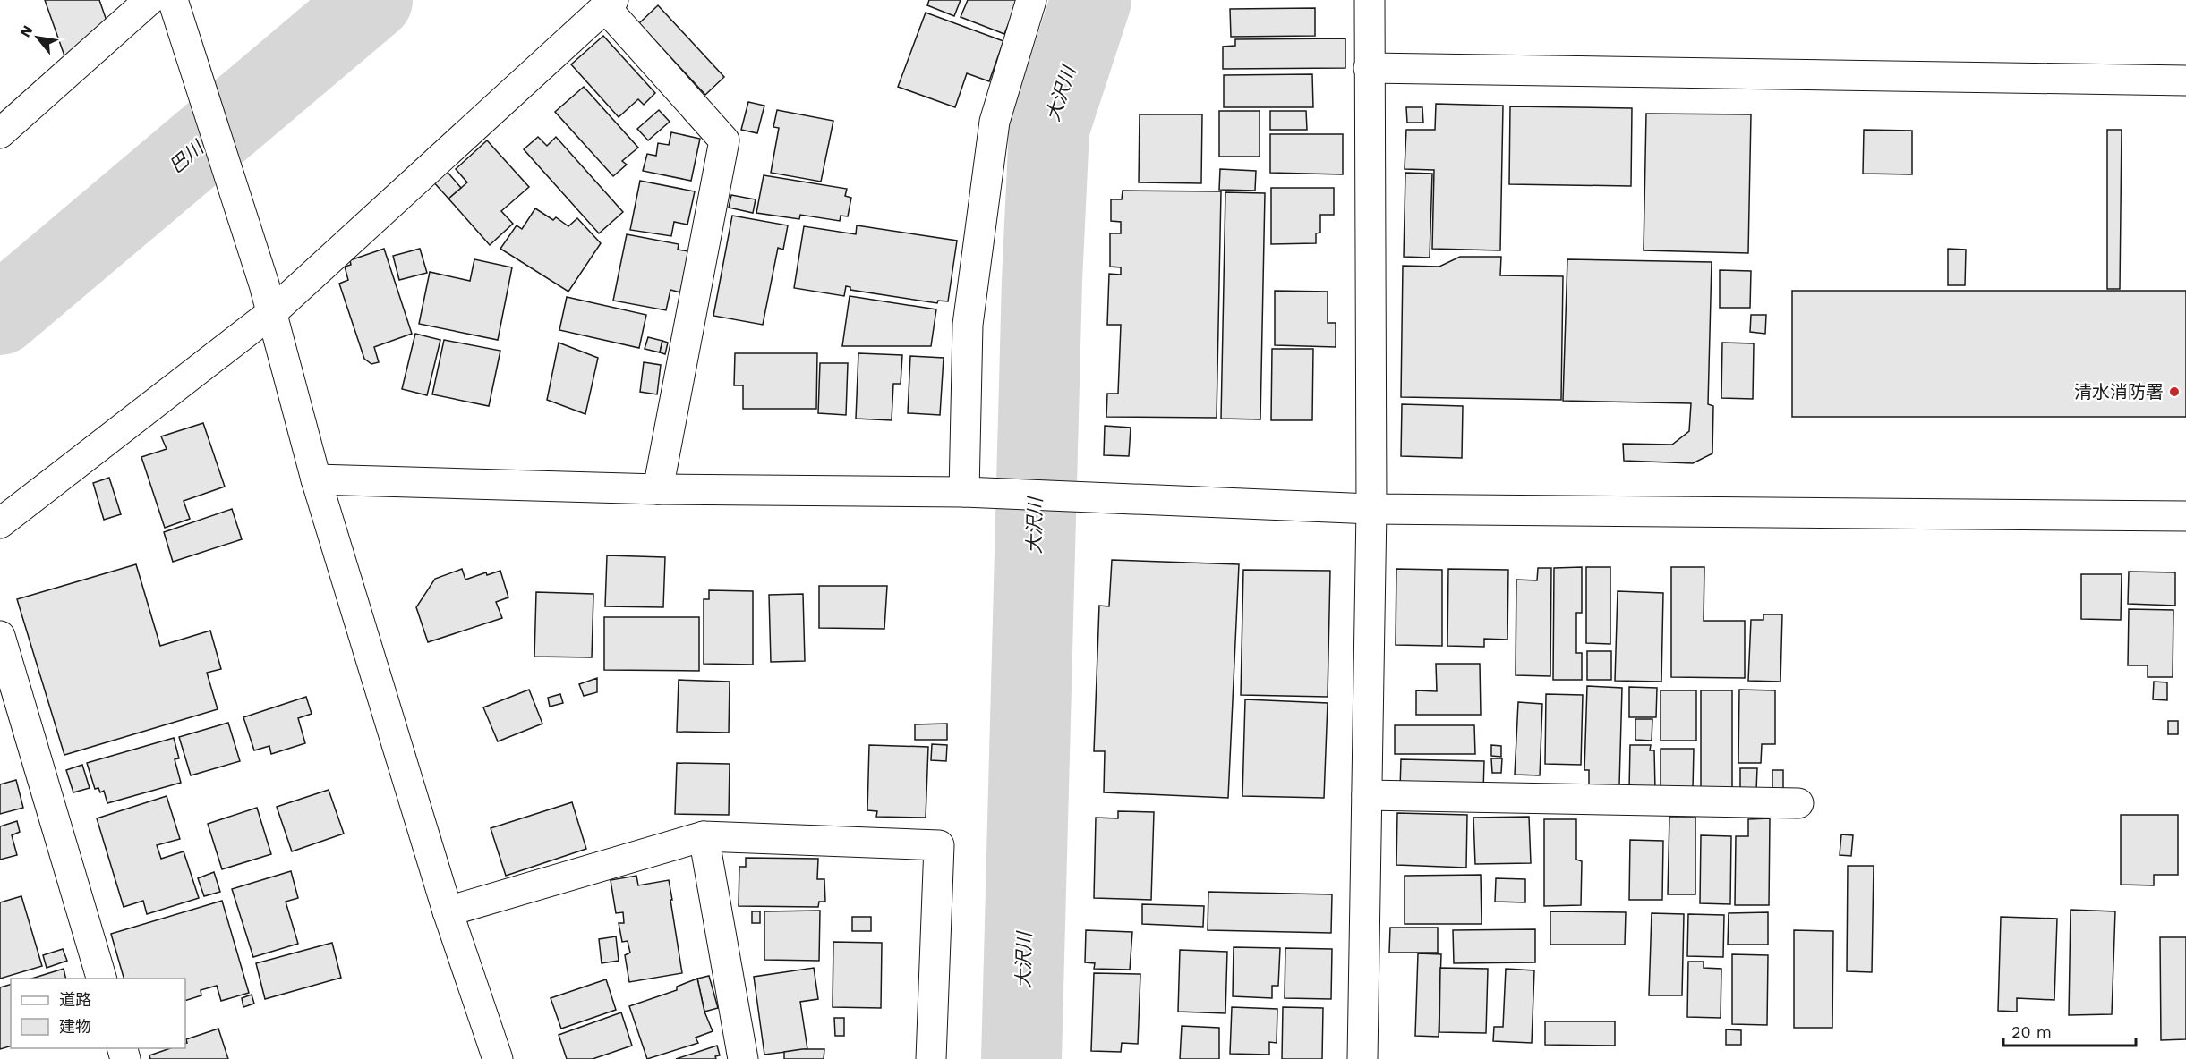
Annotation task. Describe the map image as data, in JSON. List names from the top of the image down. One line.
{"water":["大沢川","巴川"],"places":["清水消防署"],"legend":["道路","建物"],"scale_bar":"20 m","north":"top left"}
